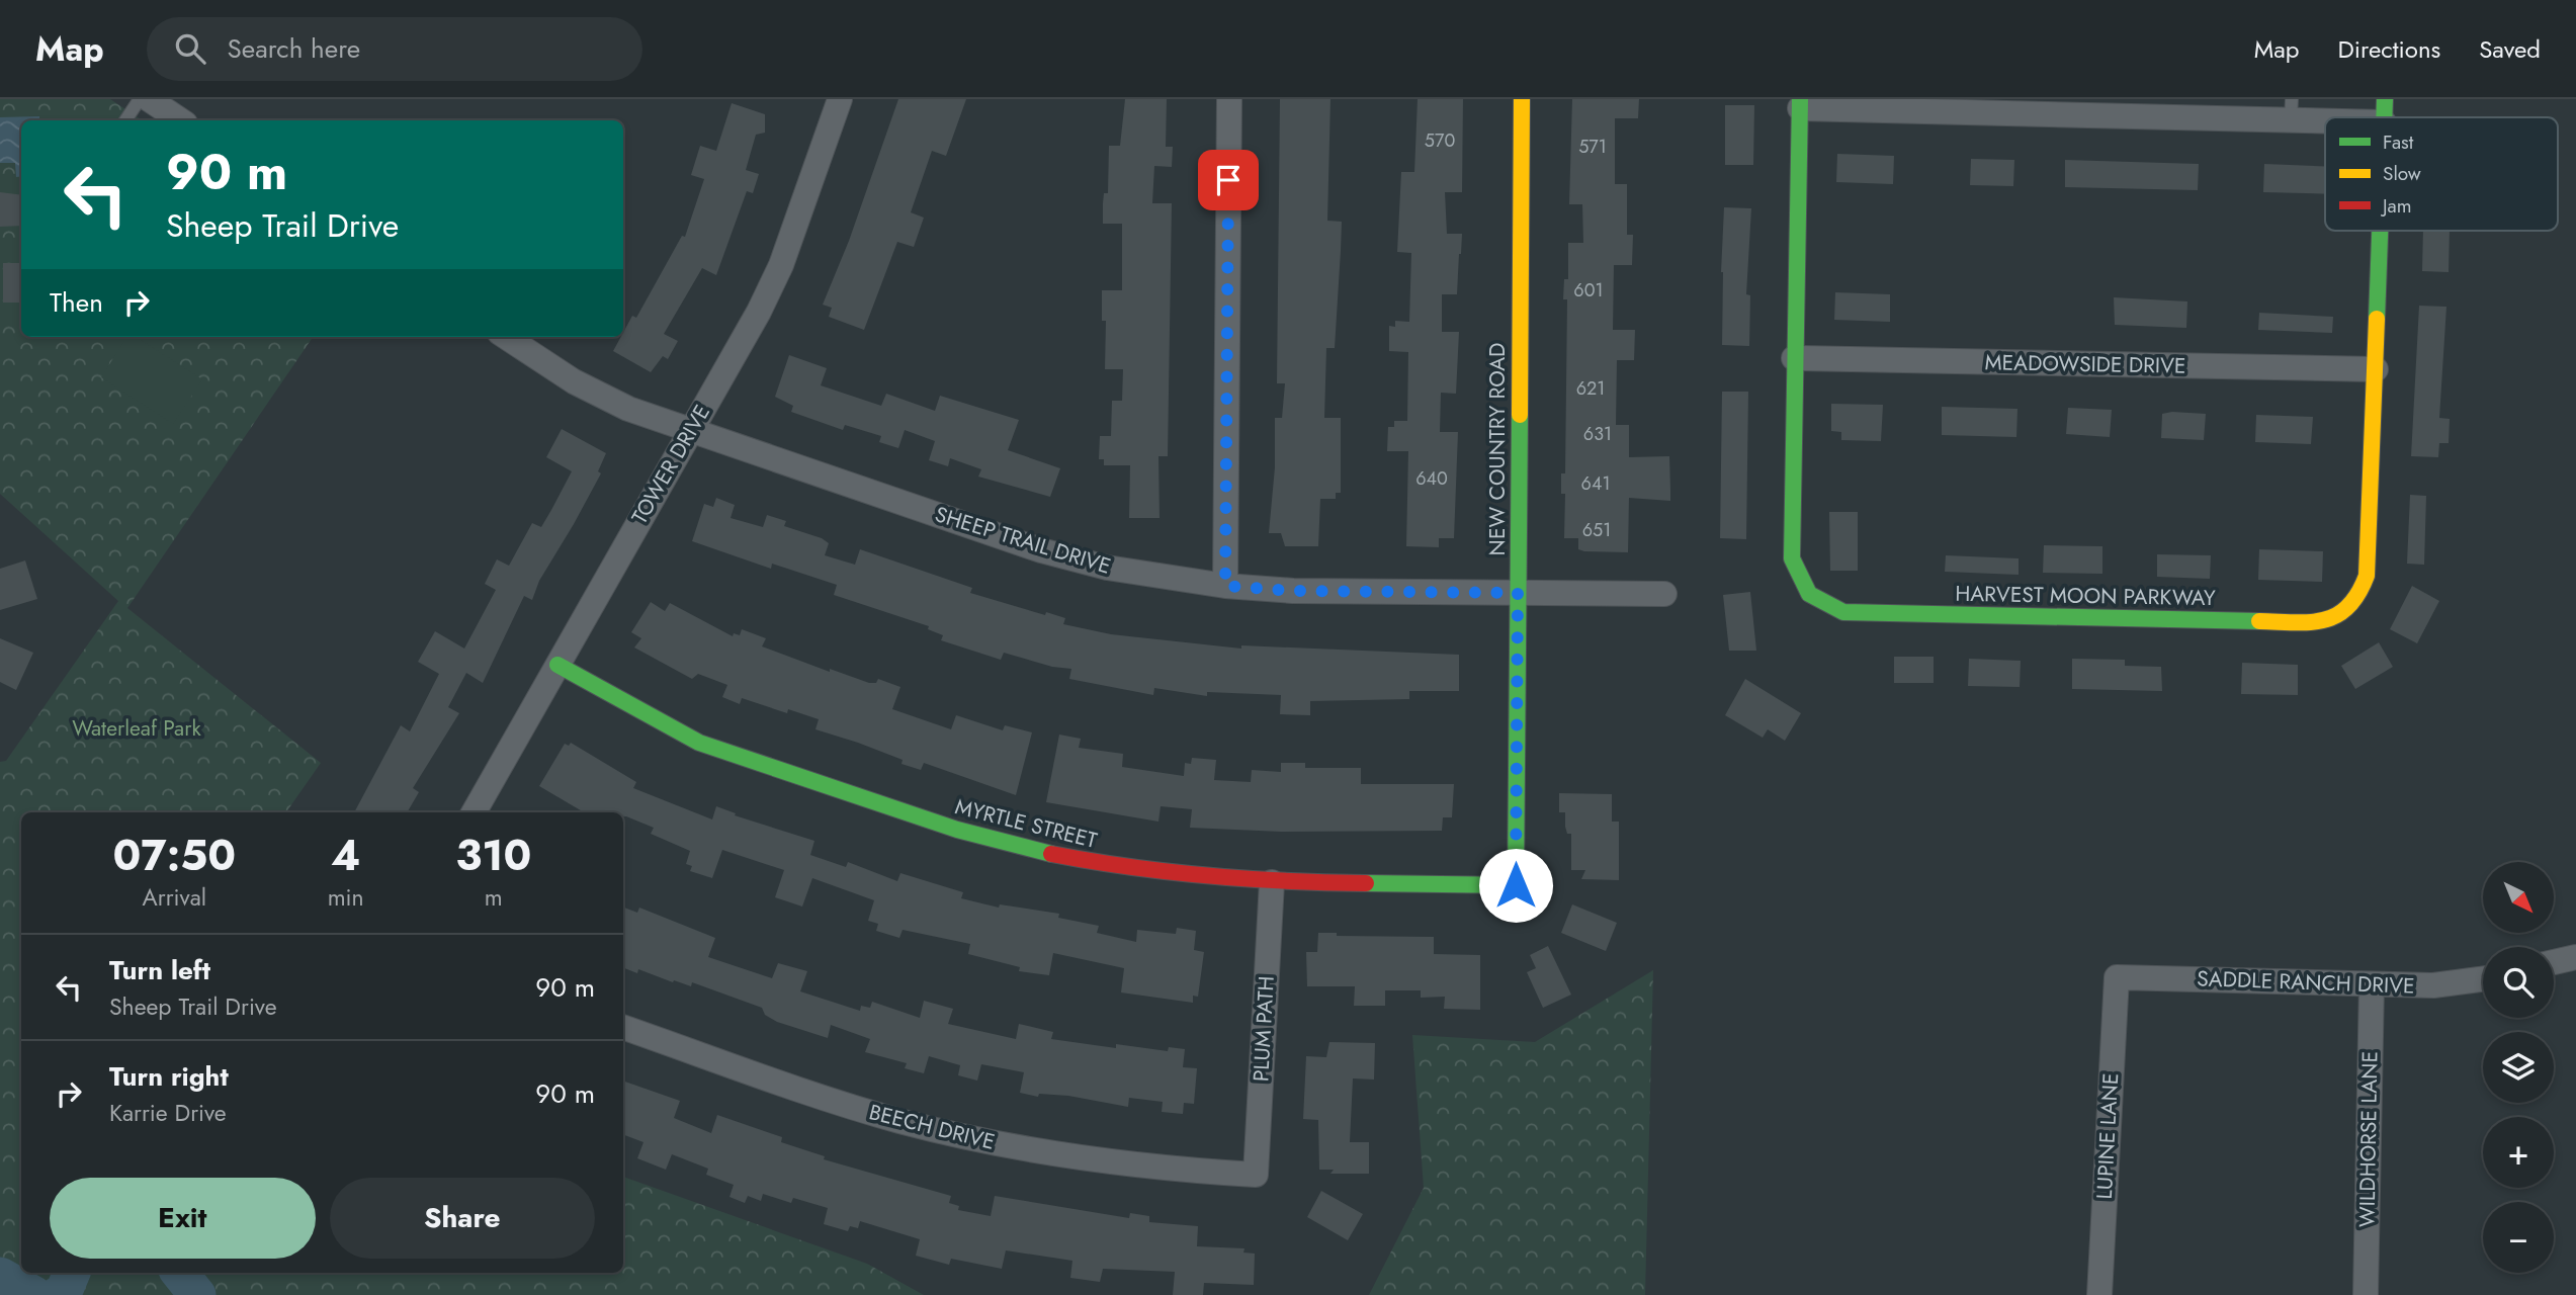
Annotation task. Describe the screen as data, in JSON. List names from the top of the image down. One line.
{"streets":{"street":["MEADOWSIDE DRIVE","NEW COUNTRY ROAD","TOWER DRIVE","SHEEP TRAIL DRIVE","HARVEST MOON PARKWAY","MYRTLE STREET","SADDLE RANCH DRIVE","PLUM PATH","BEECH DRIVE","LUPINE LANE","WILDHORSE LANE"]},"crossings":[["MEADOWSIDE DRIVE","HARVEST MOON PARKWAY"],["NEW COUNTRY ROAD","SHEEP TRAIL DRIVE"],["NEW COUNTRY ROAD","MYRTLE STREET"],["TOWER DRIVE","SHEEP TRAIL DRIVE"],["TOWER DRIVE","MYRTLE STREET"],["MYRTLE STREET","PLUM PATH"],["SADDLE RANCH DRIVE","LUPINE LANE"],["SADDLE RANCH DRIVE","WILDHORSE LANE"],["PLUM PATH","BEECH DRIVE"]],"parks":["Waterleaf Park"],"house_numbers":["570","571","601","621","631","640","641","651"],"legend":["Fast","Slow","Jam"],"north":"bottom right","page":{"header":"Map","search":"Search here","nav":["Map","Directions","Saved"],"turn":["90 m","Sheep Trail Drive"],"then":"Then","eta":["07:50","Arrival","4","min","310","m"],"map_buttons":["+","−"],"list":[{"name":"Turn left","note":"Sheep Trail Drive","value":"90 m"},{"name":"Turn right","note":"Karrie Drive","value":"90 m"}],"buttons":["Exit","Share"]}}
